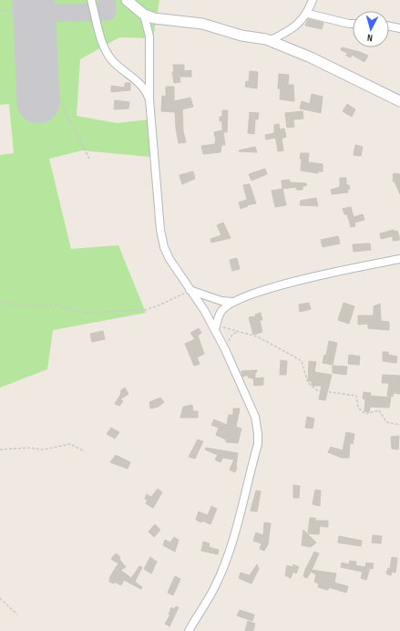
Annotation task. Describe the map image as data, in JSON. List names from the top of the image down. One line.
{"north":"bottom"}
